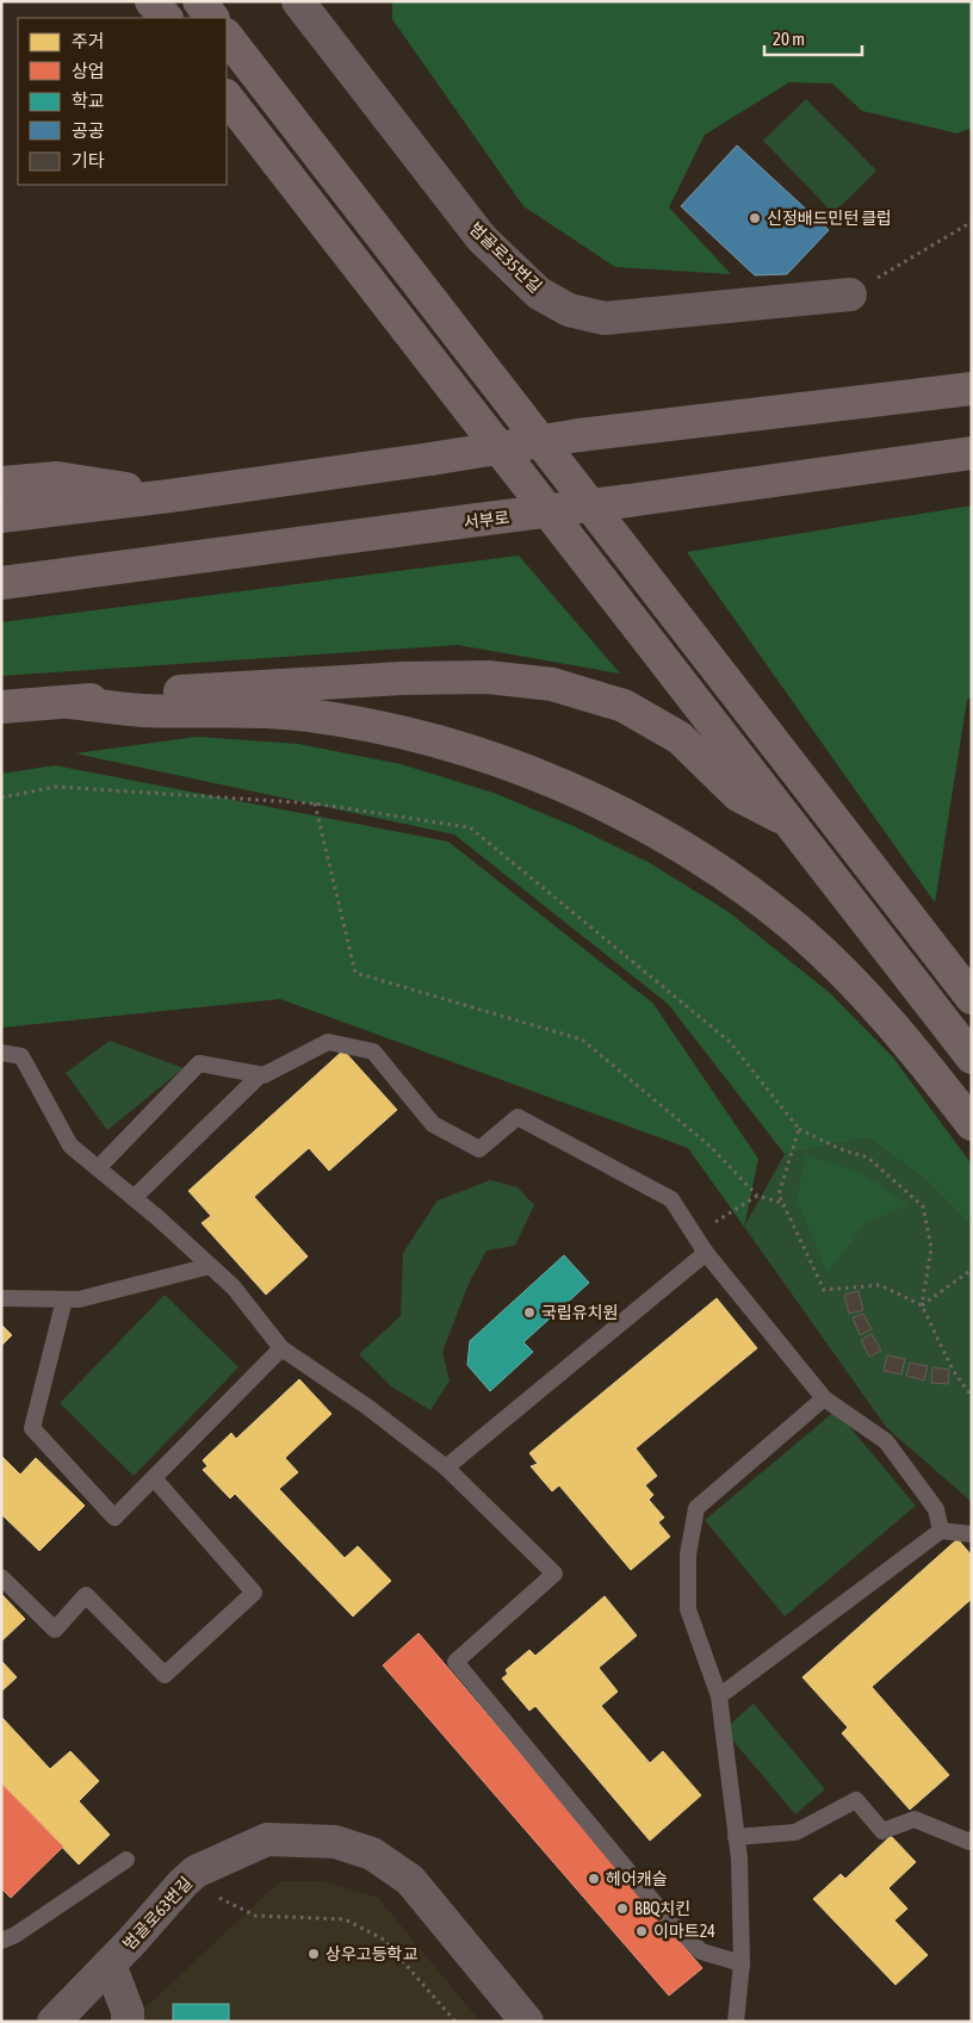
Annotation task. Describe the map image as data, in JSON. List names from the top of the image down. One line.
{"streets":{"highway":["서부로"],"street":["범골로35번길","범골로63번길"]},"places":["신정배드민턴 클럽","국립유치원","헤어캐슬","BBQ치킨","이마트24","상우고등학교"],"legend":["주거","상업","학교","공공","기타"],"scale_bar":"20 m"}
